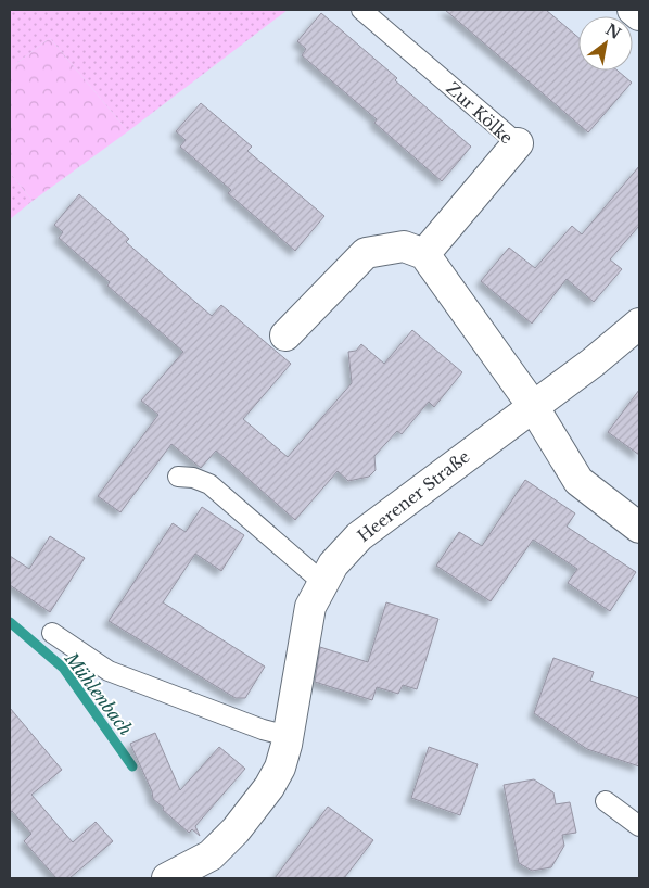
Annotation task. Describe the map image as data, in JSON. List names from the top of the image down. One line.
{"streets":{"street":["Zur Kölke","Heerener Straße"]},"water":["Mühlenbach"],"north":"top right"}
